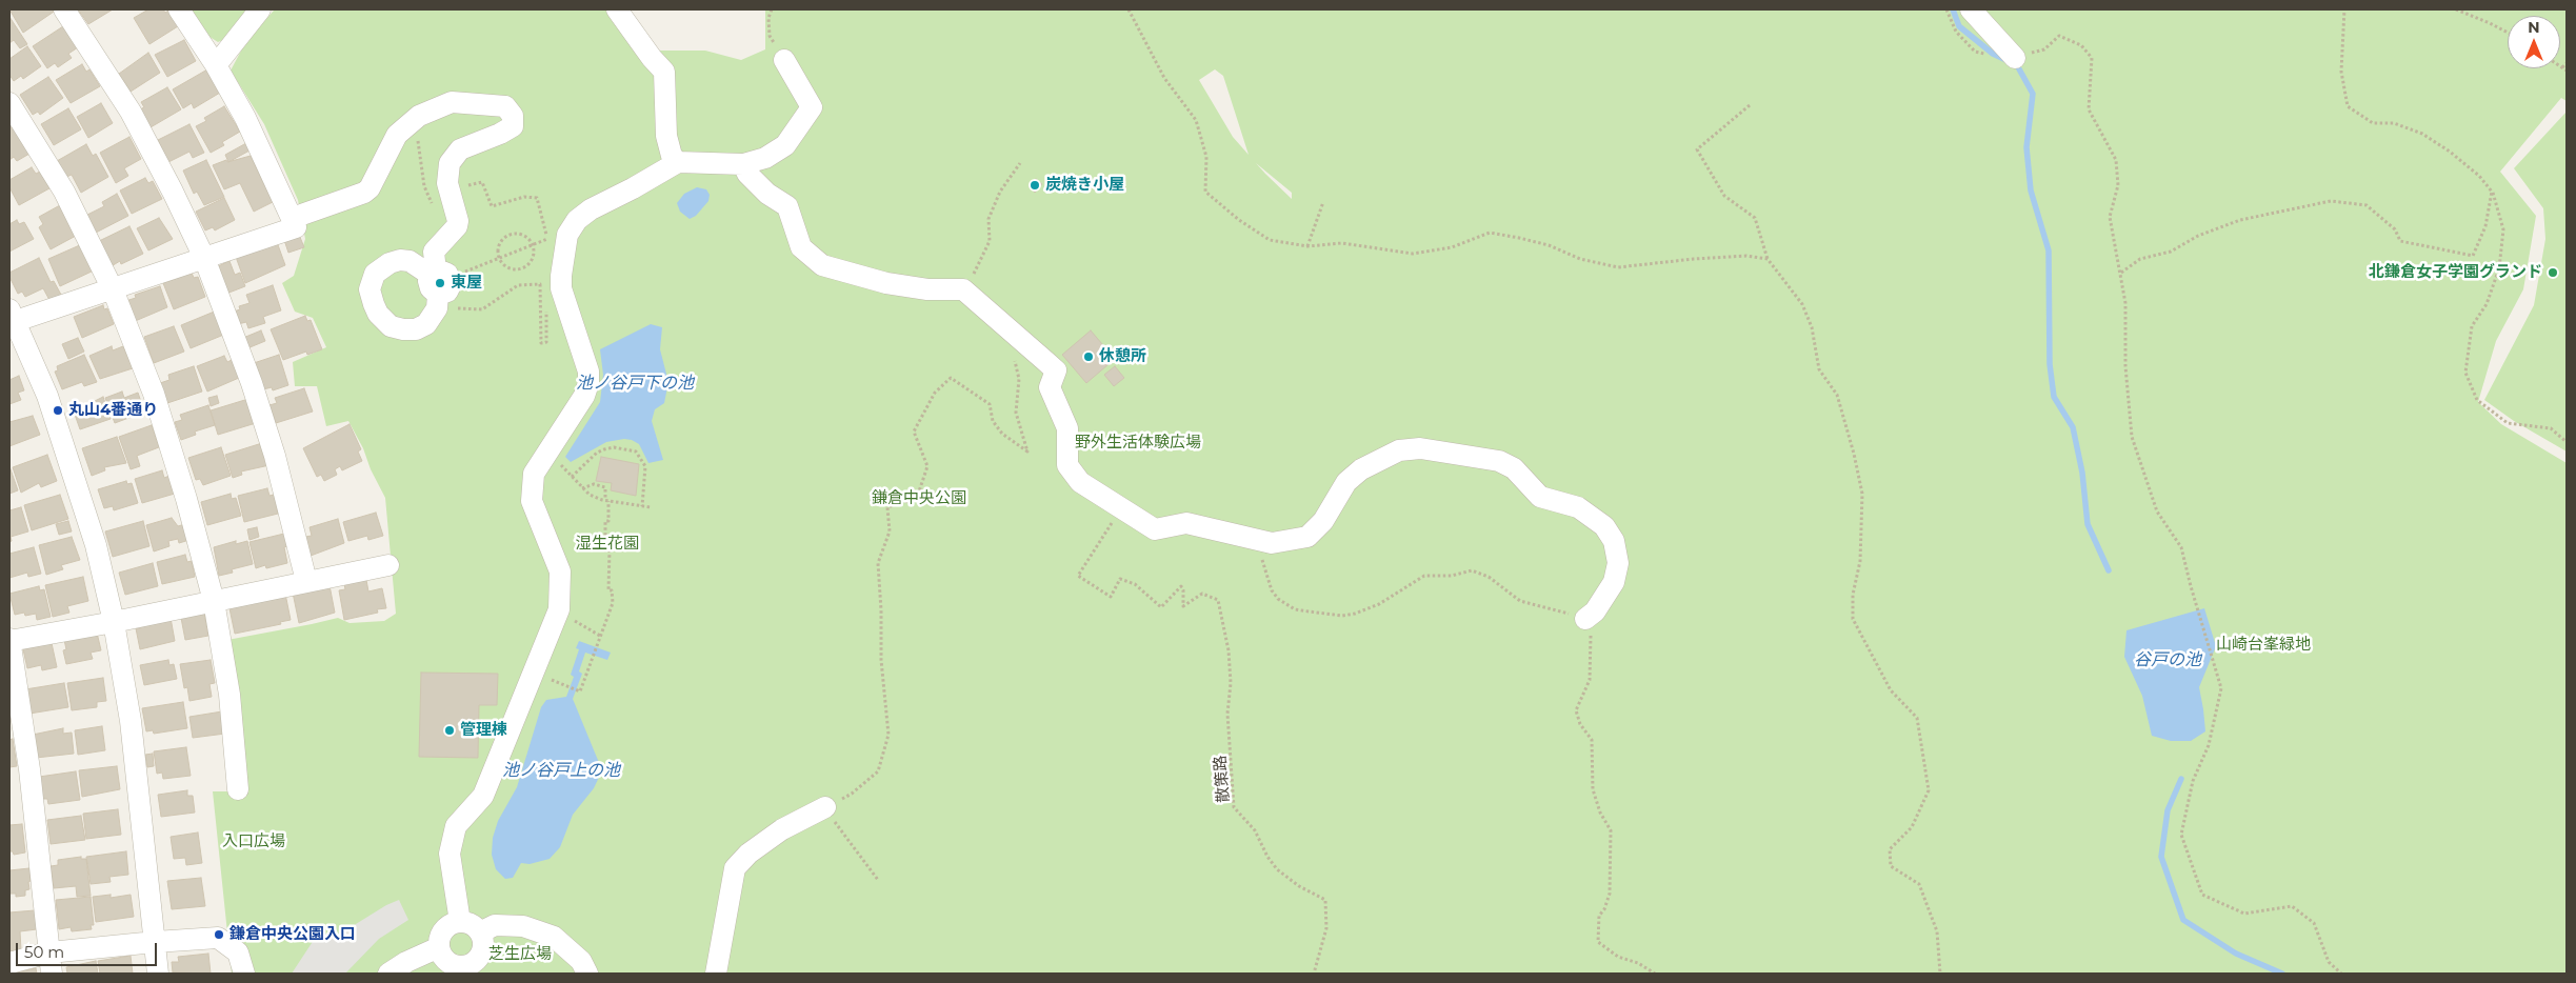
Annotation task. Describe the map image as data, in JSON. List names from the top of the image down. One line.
{"streets":{"path":["散策路"]},"water":["池ノ谷戸下の池","谷戸の池","池ノ谷戸上の池"],"parks":["野外生活体験広場","鎌倉中央公園","湿生花園","山崎台峯緑地","入口広場","芝生広場"],"places":["炭焼き小屋","北鎌倉女子学園グランド","東屋","休憩所","丸山4番通り","管理棟","鎌倉中央公園入口"],"scale_bar":"50 m","north":"top"}
